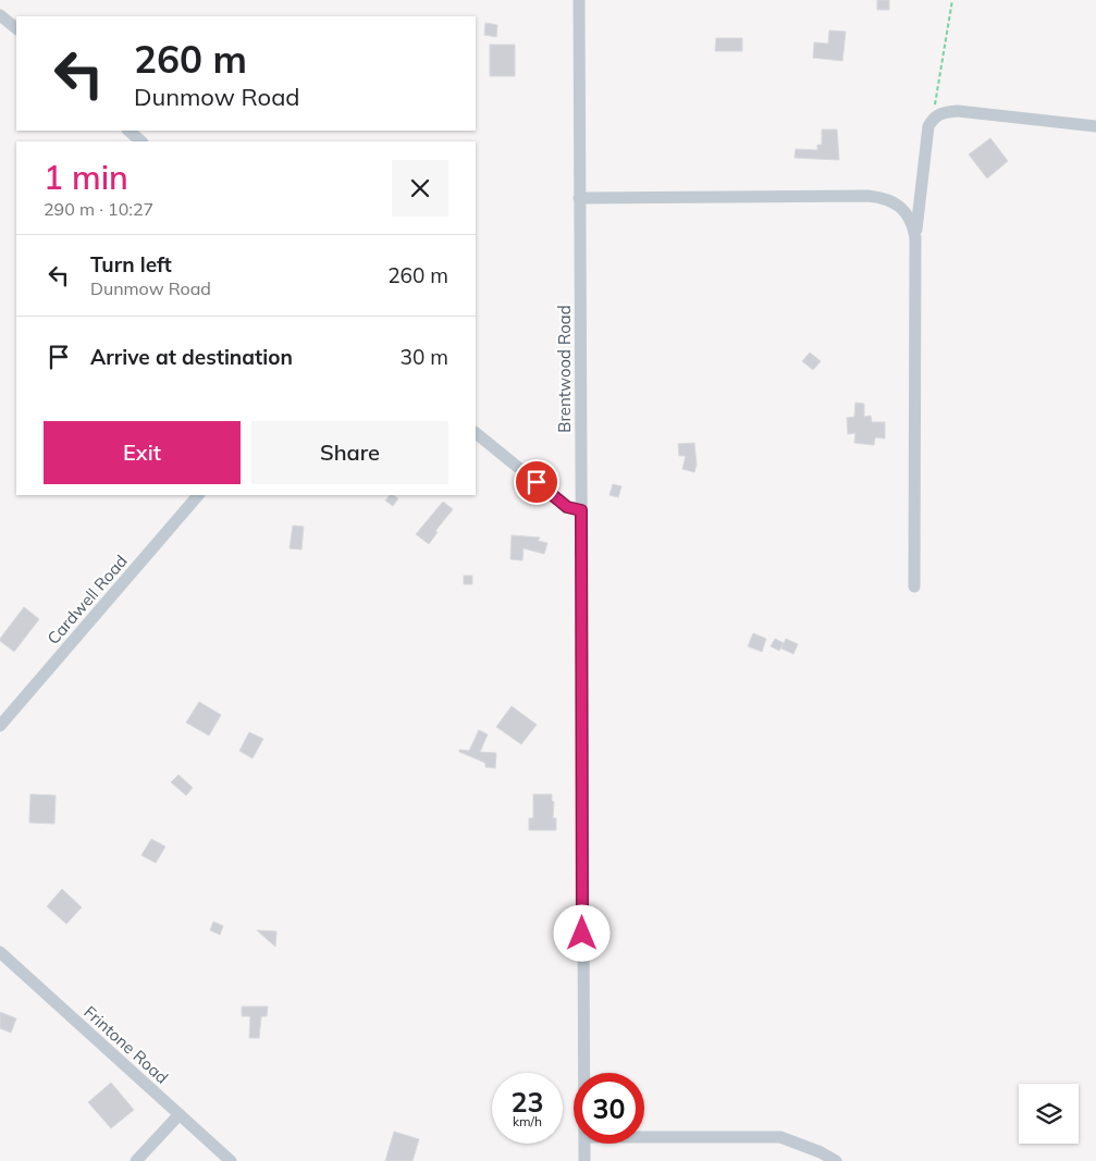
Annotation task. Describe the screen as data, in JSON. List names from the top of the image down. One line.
{"streets":{"street":["Brentwood Road","Cardwell Road","Frintone Road"]},"page":{"turn":["260 m","Dunmow Road"],"heading":["1 min","290 m · 10:27"],"list":[{"name":"Turn left","note":"Dunmow Road","value":"260 m"},{"name":"Arrive at destination","value":"30 m"}],"buttons":["Exit","Share"],"speed":"23 km/h","limit":"30"}}
